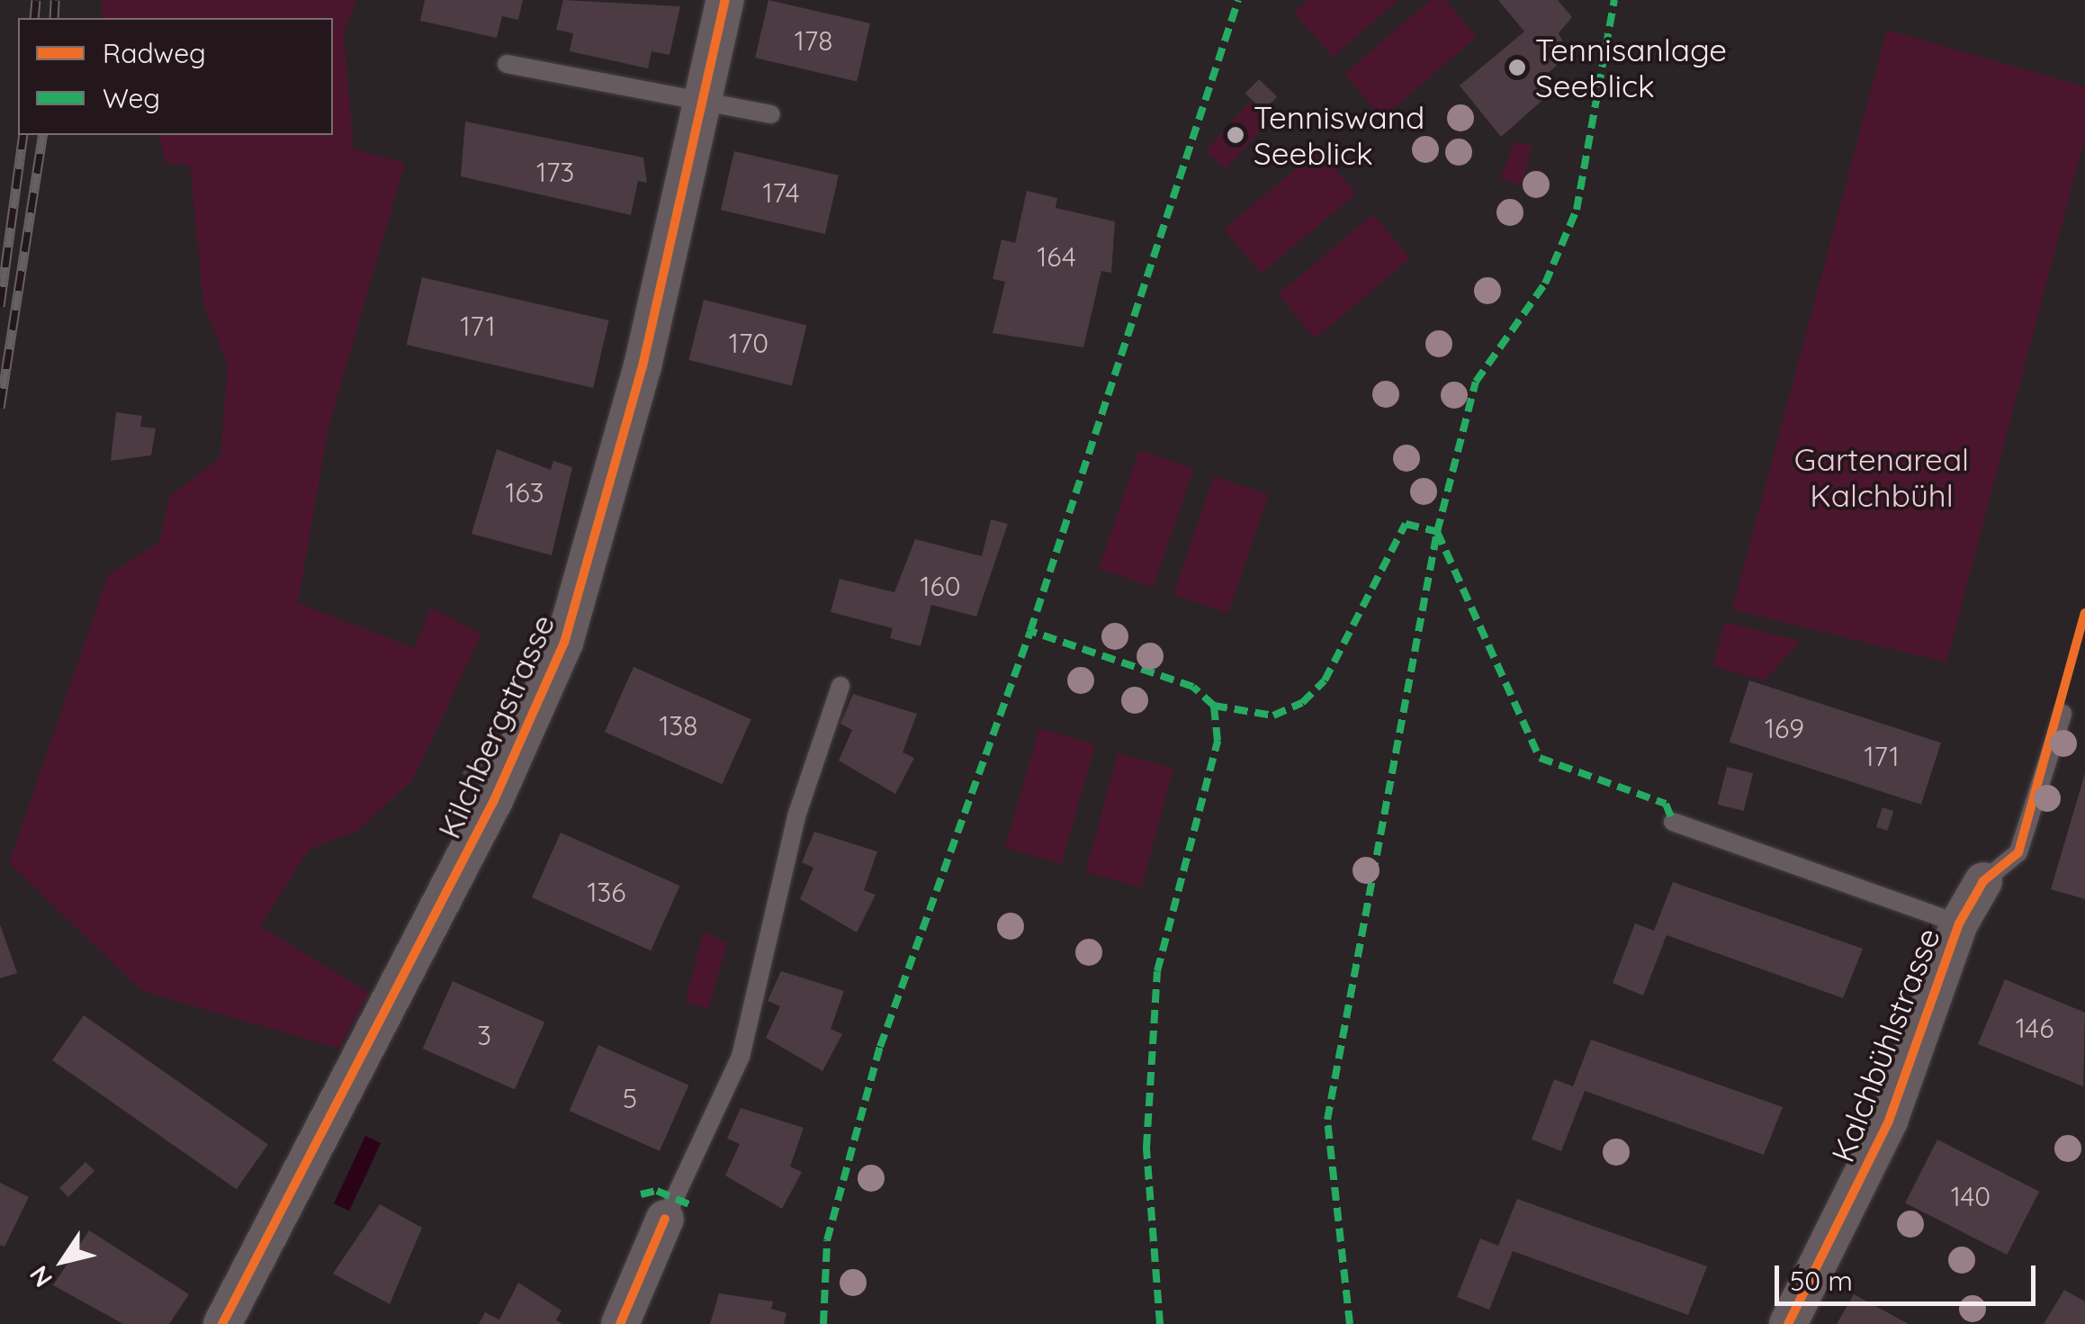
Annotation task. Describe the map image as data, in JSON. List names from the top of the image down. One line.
{"streets":{"street":["Kilchbergstrasse","Kalchbühlstrasse"]},"parks":["Gartenareal Kalchbühl"],"places":["Tennisanlage Seeblick","Tenniswand Seeblick"],"house_numbers":["178","173","174","164","171","170","163","160","138","169","171","136","146","3","5","140"],"legend":["Radweg","Weg"],"scale_bar":"50 m","north":"bottom left"}
